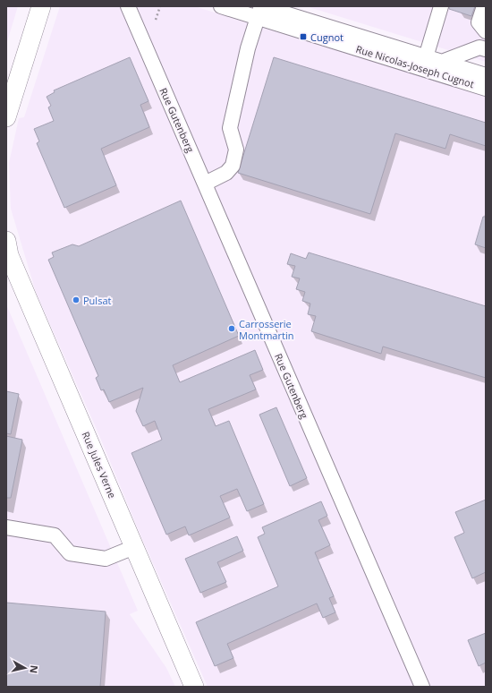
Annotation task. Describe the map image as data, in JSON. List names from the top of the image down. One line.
{"streets":{"main road":["Rue Jules Verne"],"street":["Rue Nicolas-Joseph Cugnot","Rue Gutenberg"]},"places":{"transit":["Cugnot"],"other":["Pulsat","Carrosserie Montmartin"]},"north":"right"}
